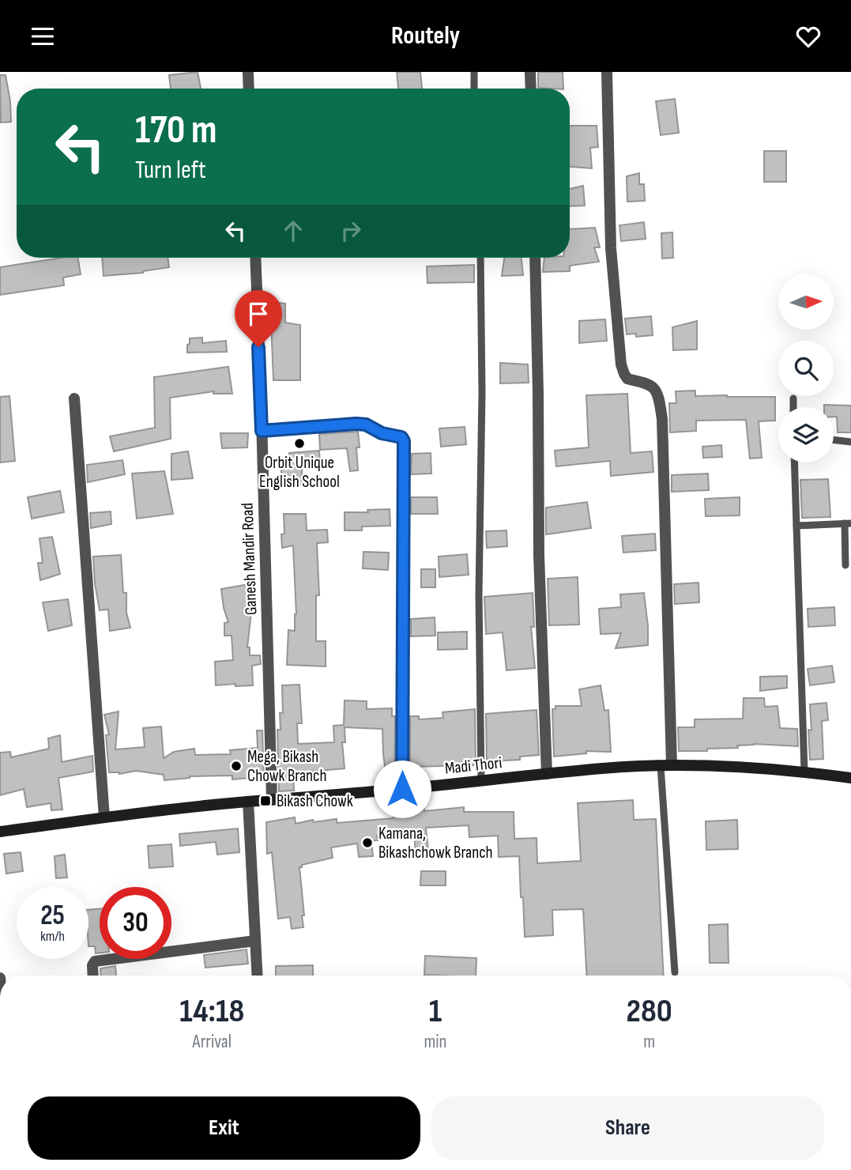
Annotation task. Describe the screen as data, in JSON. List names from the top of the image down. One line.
{"streets":{"main road":["Madi Thori"],"street":["Ganesh Mandir Road"]},"crossings":[["Ganesh Mandir Road","Madi Thori"]],"places":{"other":["Orbit Unique English School","Mega, Bikash Chowk Branch","Kamana, Bikashchowk Branch"],"transit":["Bikash Chowk"]},"north":"right","page":{"header":"Routely","turn":["170 m","Turn left"],"speed":"25 km/h","limit":"30","eta":["14:18","Arrival","1","min","280","m"],"buttons":["Exit","Share"]}}
